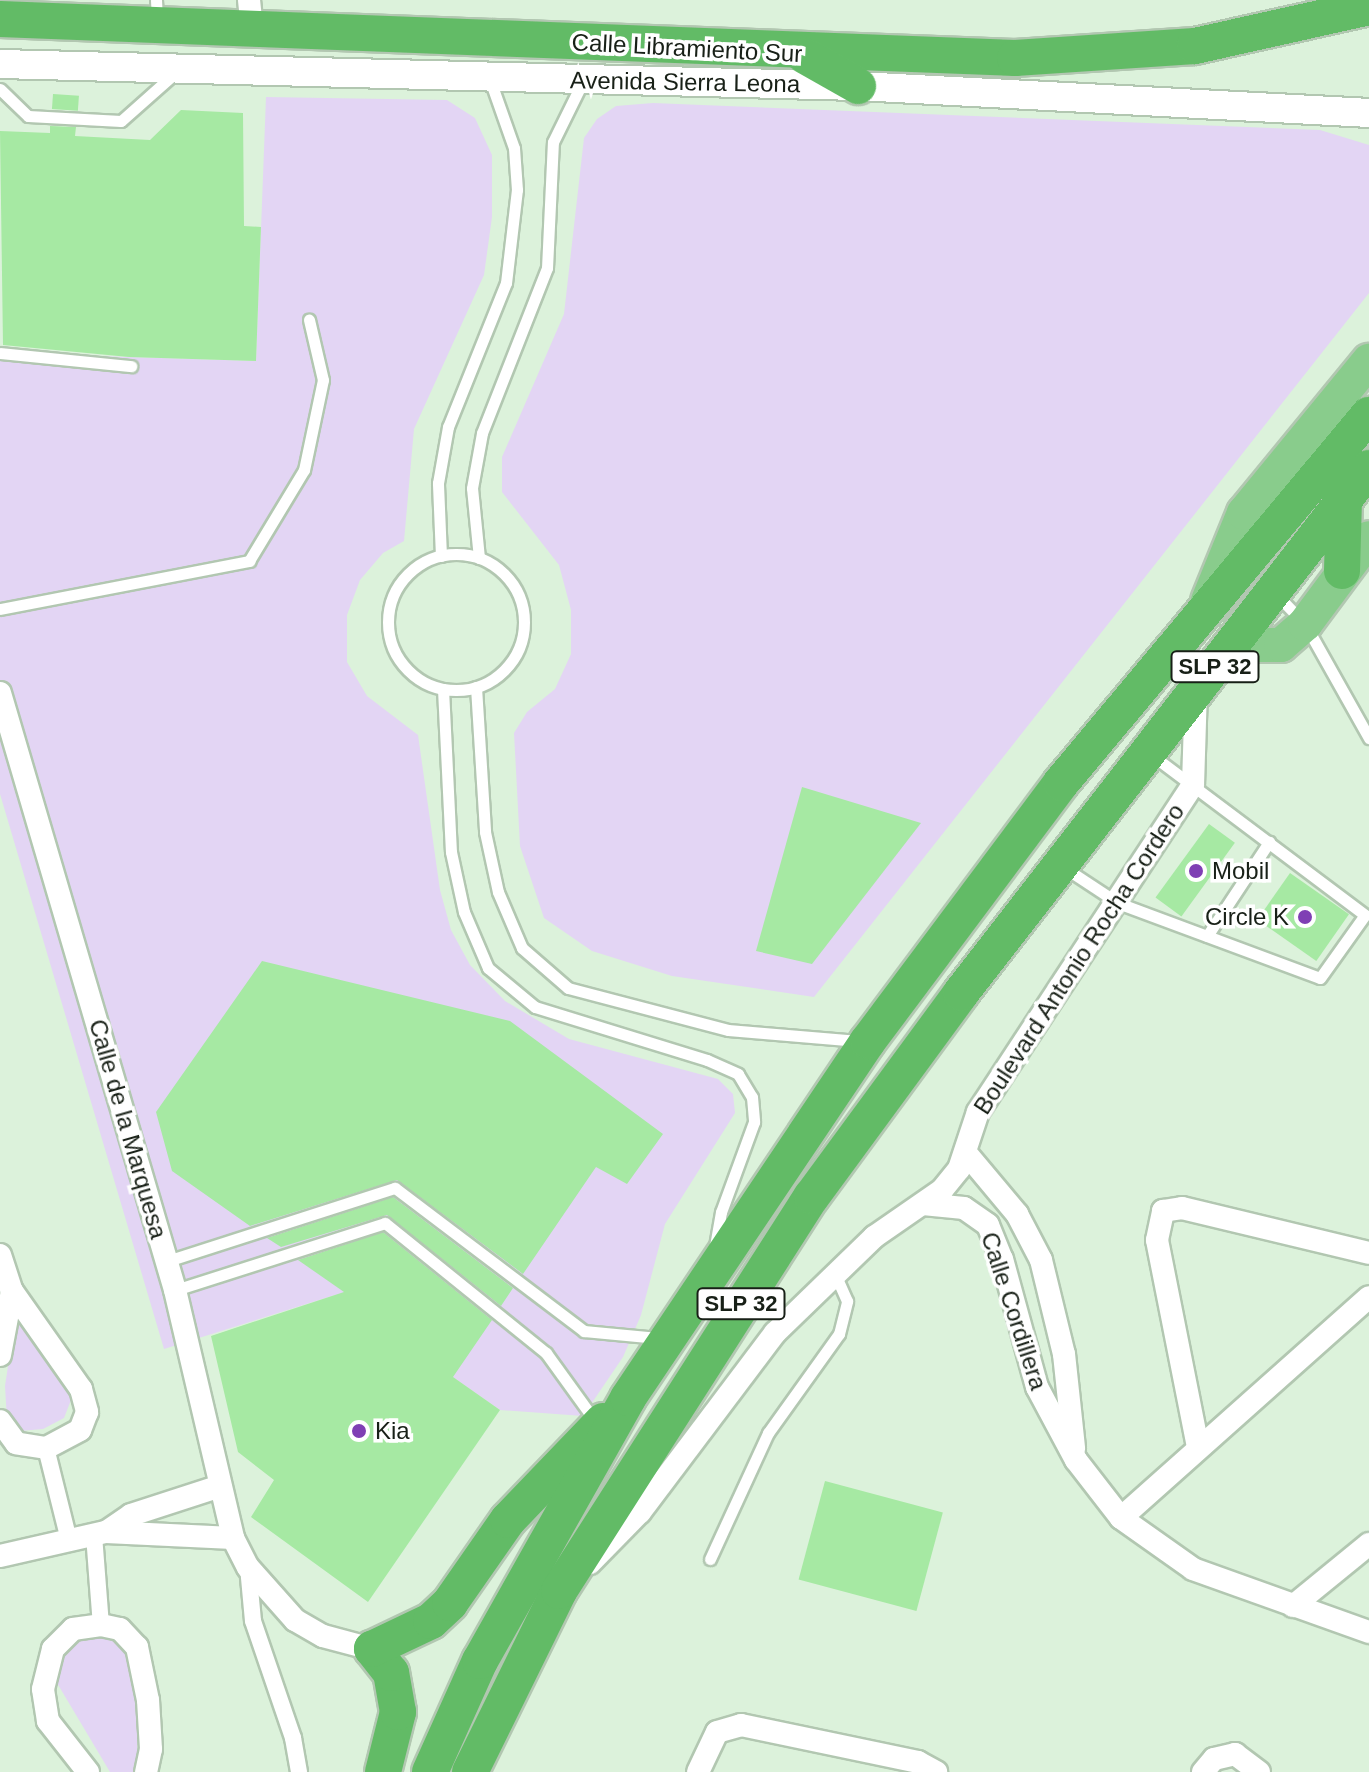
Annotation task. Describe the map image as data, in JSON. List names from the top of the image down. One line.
{"streets":{"highway":["Calle Libramiento Sur","SLP 32"],"street":["Avenida Sierra Leona","Boulevard Antonio Rocha Cordero","Calle de la Marquesa","Calle Cordillera"]},"crossings":[["SLP 32","Boulevard Antonio Rocha Cordero"],["Boulevard Antonio Rocha Cordero","Calle Cordillera"]],"places":["Mobil","Circle K","Kia"]}
